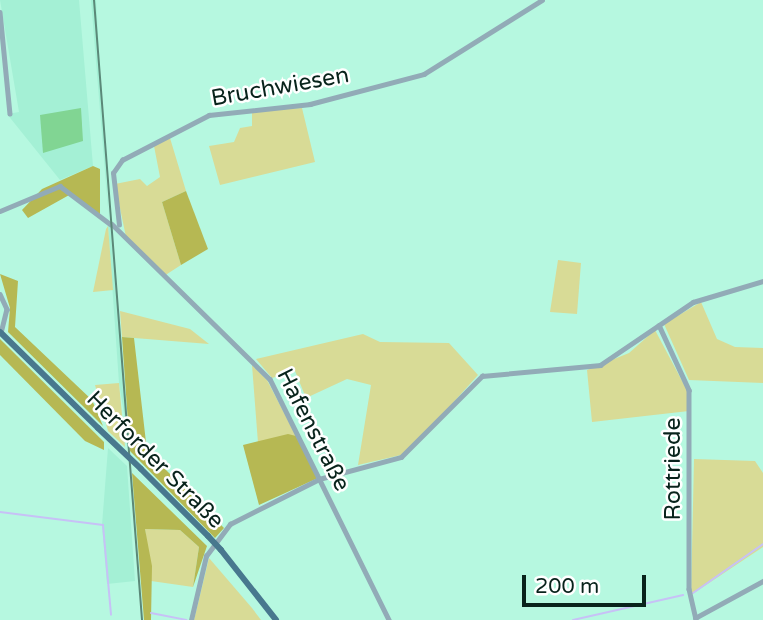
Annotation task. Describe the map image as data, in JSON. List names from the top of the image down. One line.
{"streets":{"main road":["Herforder Straße"],"street":["Bruchwiesen","Hafenstraße","Rottriede"]},"crossings":[["Bruchwiesen","Hafenstraße"]],"scale_bar":"200 m"}
